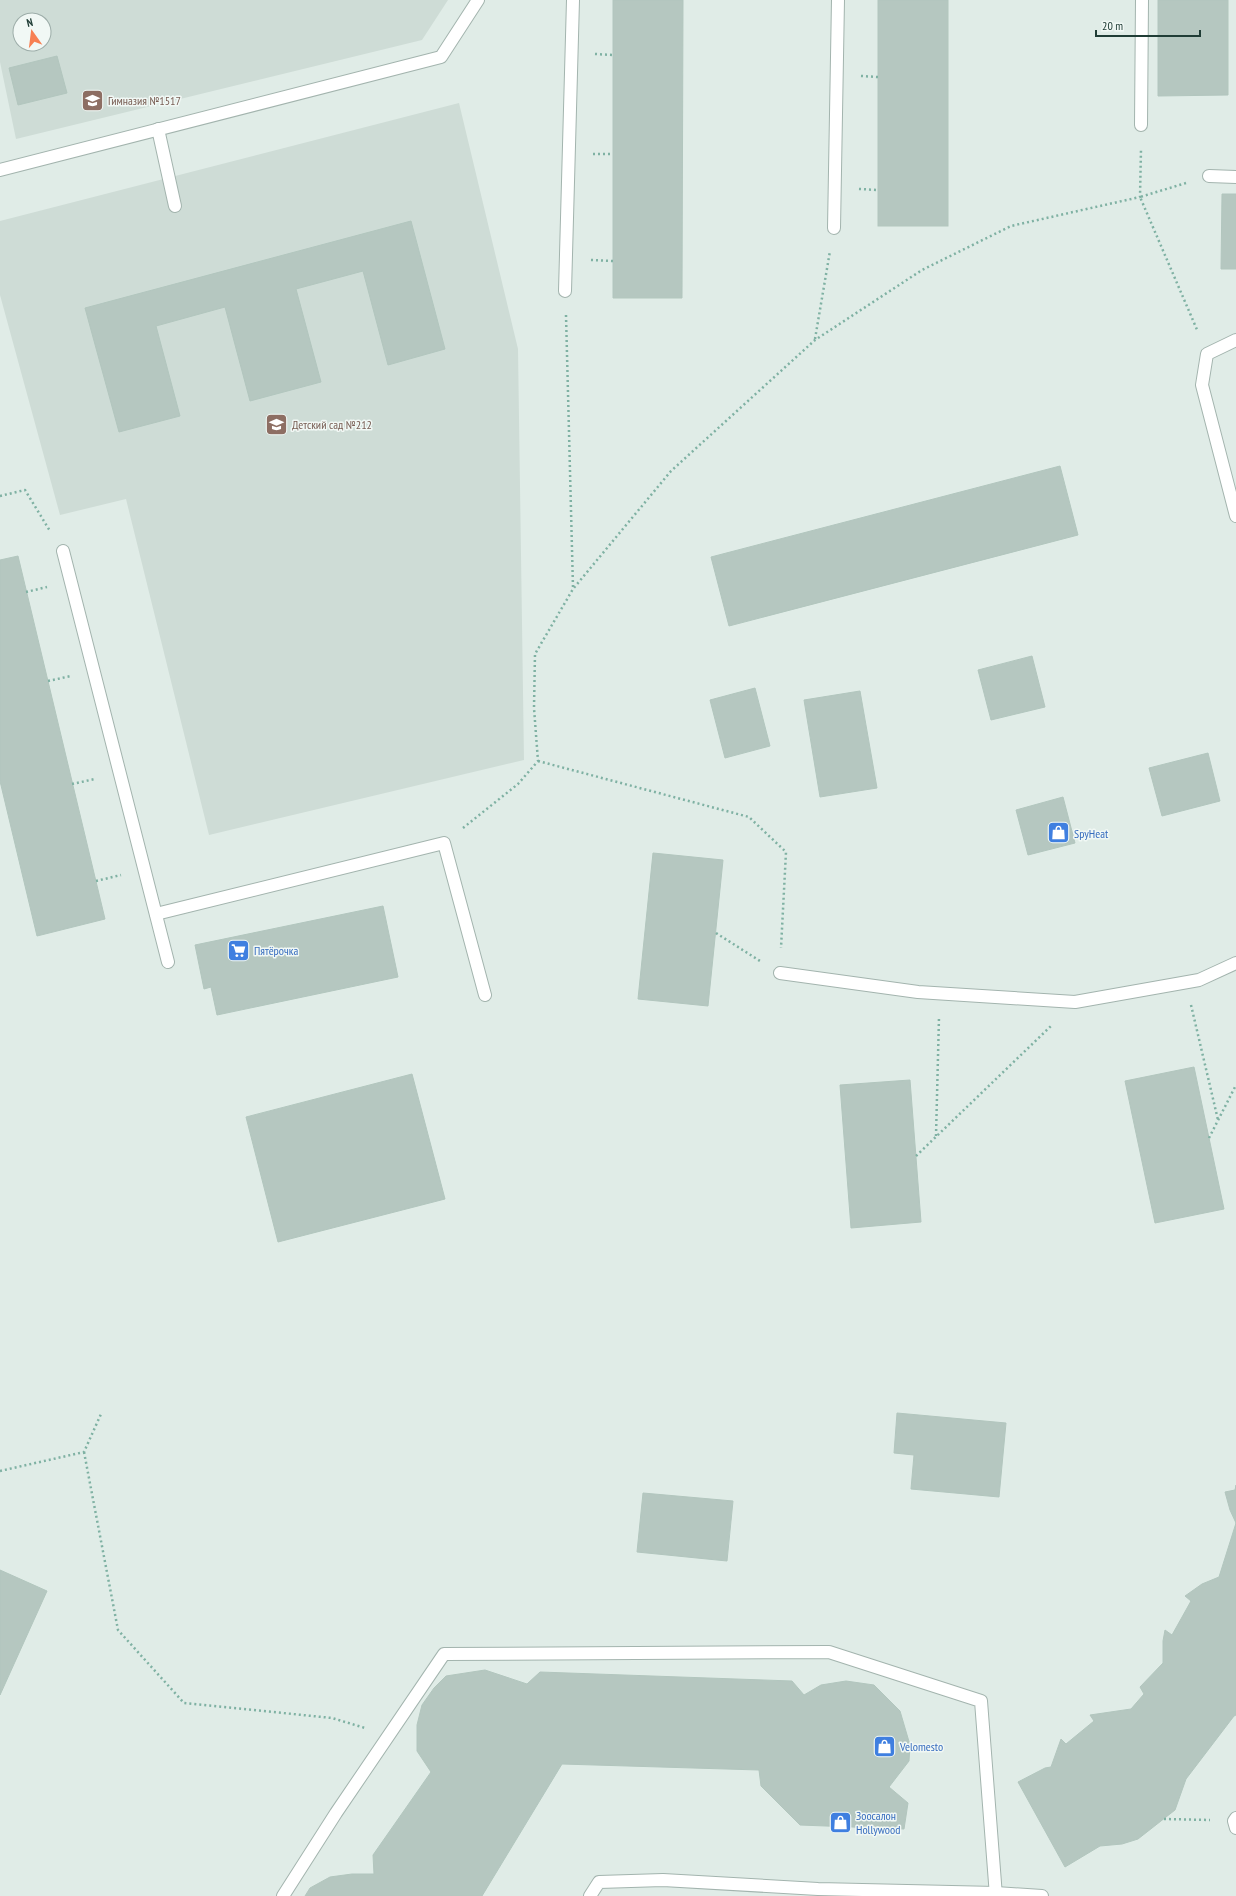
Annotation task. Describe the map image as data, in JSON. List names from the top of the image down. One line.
{"places":{"school or university":["Гимназия №1517","Детский сад №212"],"shop":["SpyHeat","Velomesto","Зоосалон Hollywood"],"supermarket":["Пятёрочка"]},"scale_bar":"20 m","north":"top"}
